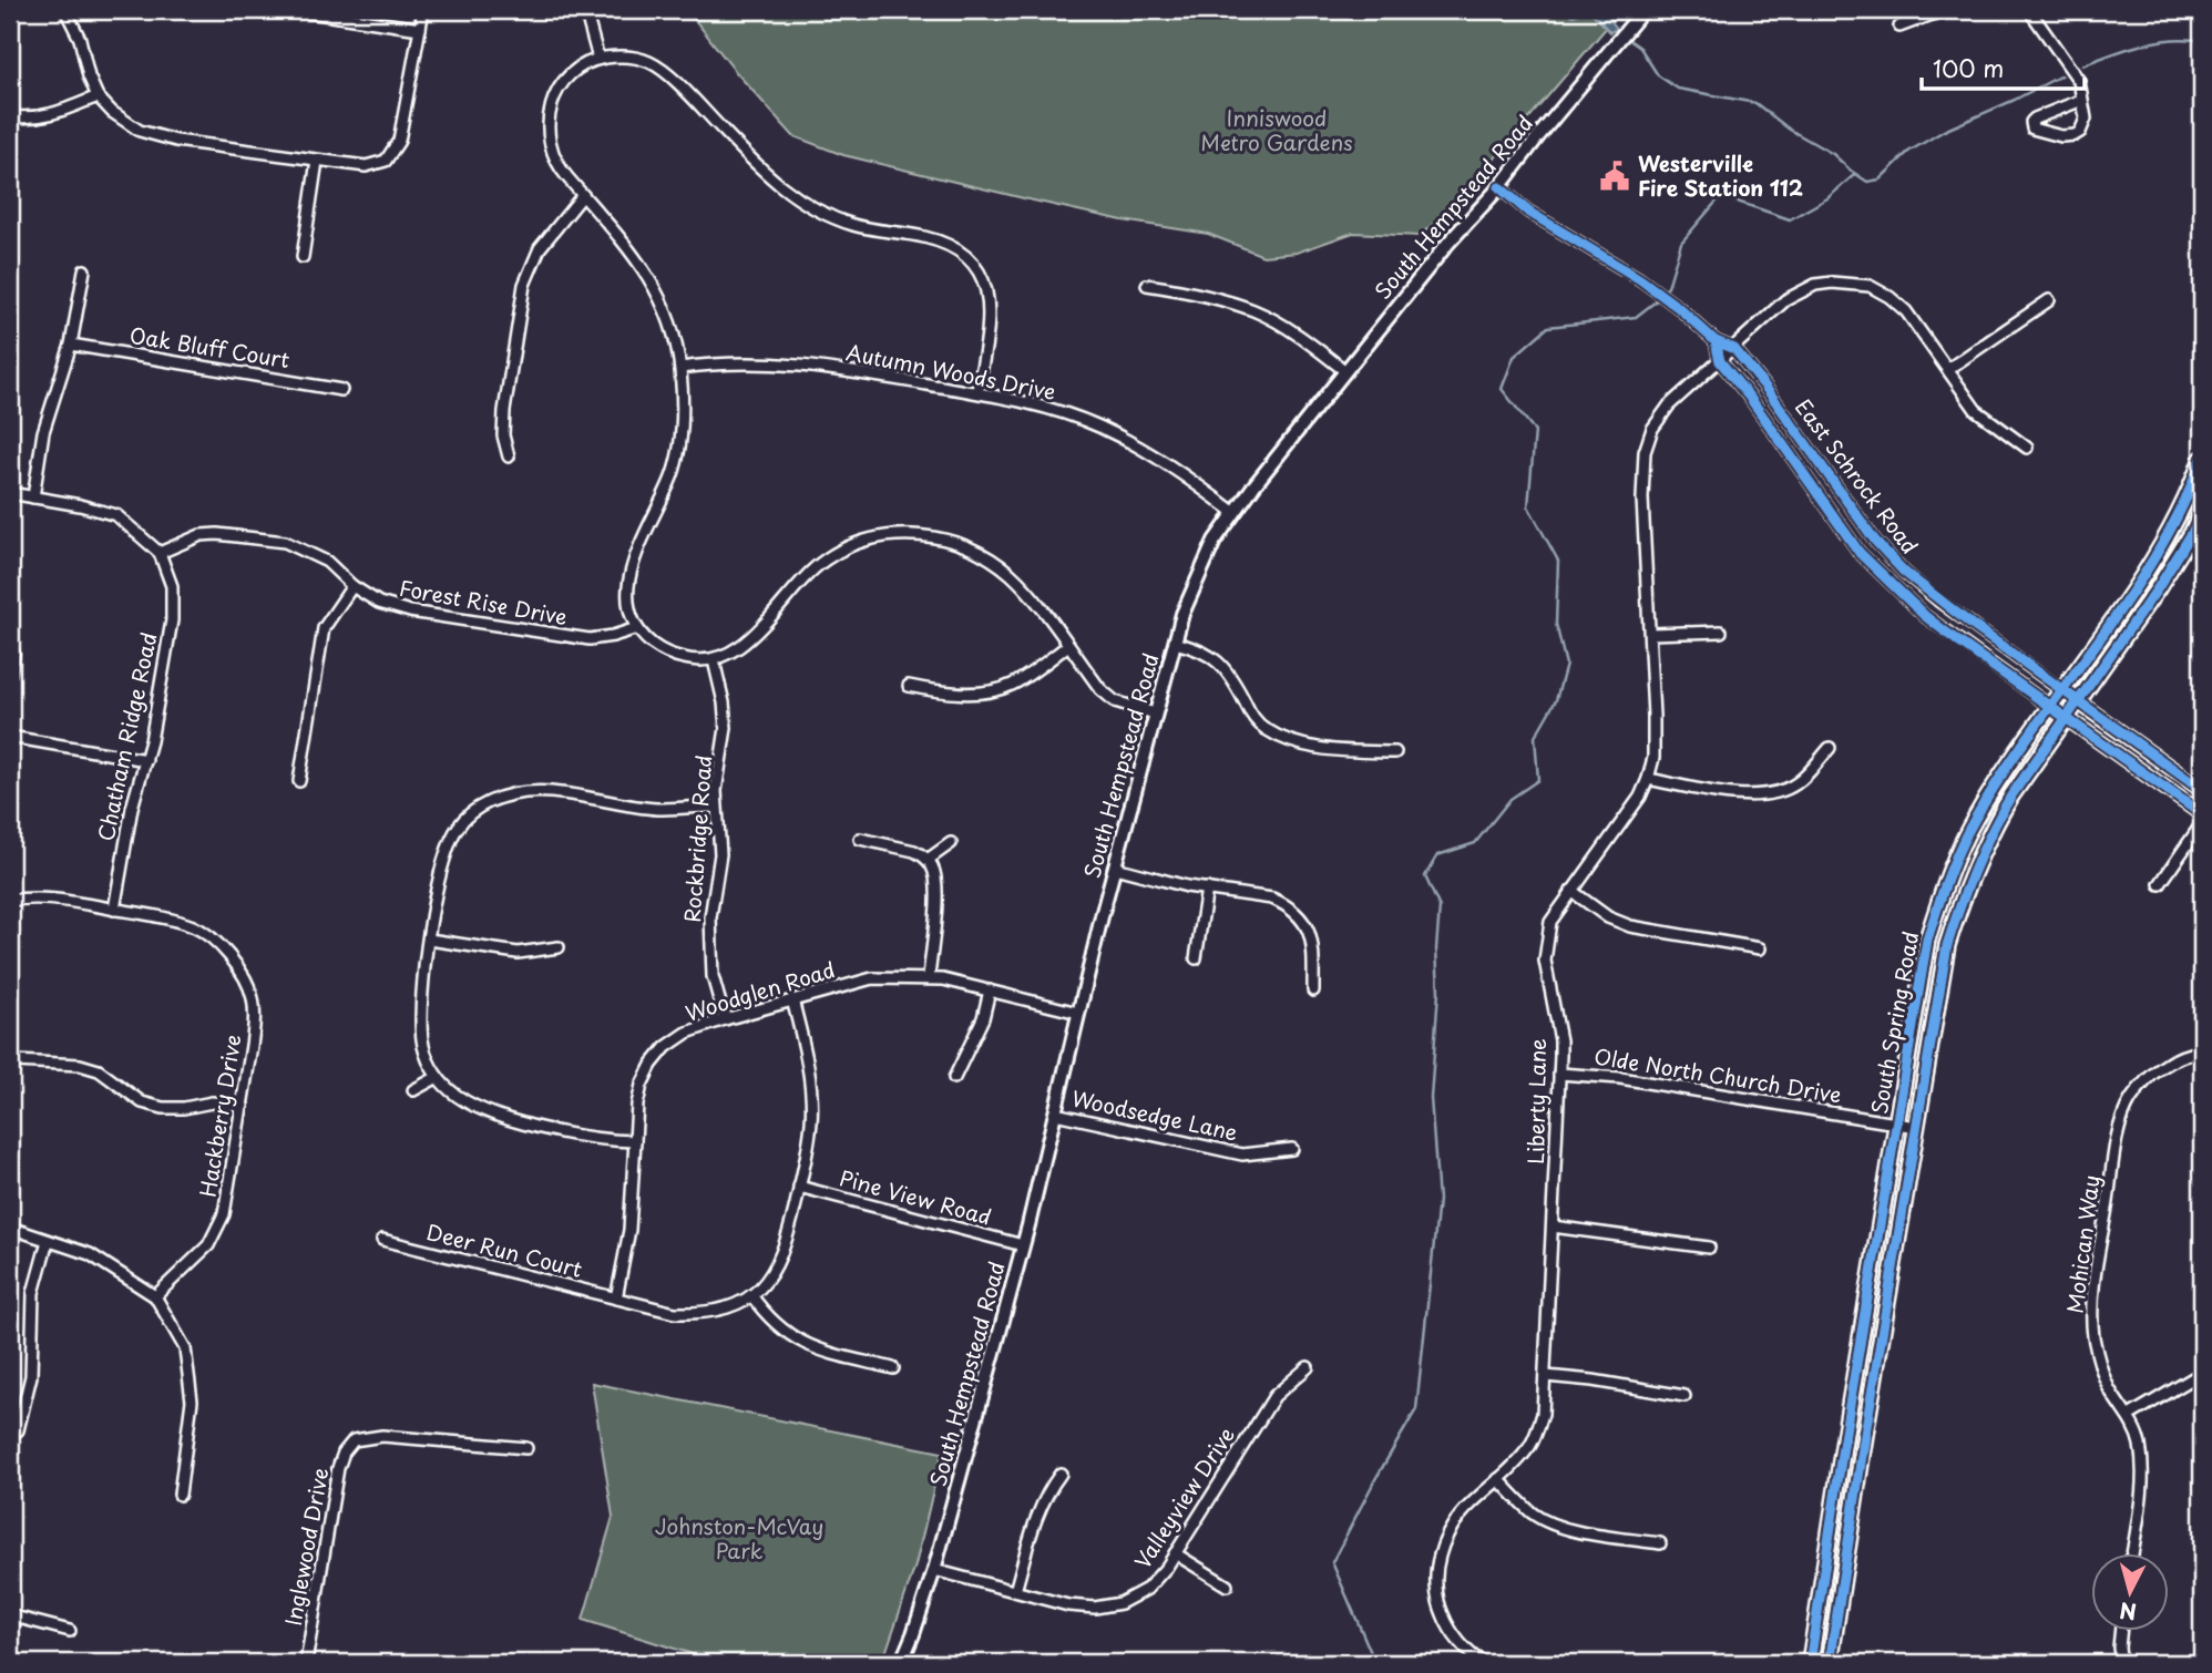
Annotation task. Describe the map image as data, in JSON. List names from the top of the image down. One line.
{"streets":{"main road":["South Spring Road"],"street":["South Hempstead Road","Oak Bluff Court","Autumn Woods Drive","East Schrock Road","Forest Rise Drive","Chatham Ridge Road","Rockbridge Road","Woodglen Road","Olde North Church Drive","Liberty Lane","Hackberry Drive","Woodsedge Lane","Pine View Road","Mohican Way","Deer Run Court","Valleyview Drive","Inglewood Drive"]},"crossings":[["South Hempstead Road","Autumn Woods Drive"],["South Hempstead Road","East Schrock Road"],["South Hempstead Road","Woodglen Road"],["South Hempstead Road","Woodsedge Lane"],["South Hempstead Road","Pine View Road"],["South Hempstead Road","Valleyview Drive"],["East Schrock Road","South Spring Road"],["East Schrock Road","Liberty Lane"],["Forest Rise Drive","Chatham Ridge Road"],["Chatham Ridge Road","Hackberry Drive"],["Rockbridge Road","Woodglen Road"],["Woodglen Road","Deer Run Court"],["South Spring Road","Olde North Church Drive"],["Olde North Church Drive","Liberty Lane"]],"parks":["Inniswood Metro Gardens","Johnston-McVay Park"],"places":{"public building":["Westerville Fire Station 112"]},"scale_bar":"100 m","north":"bottom"}
